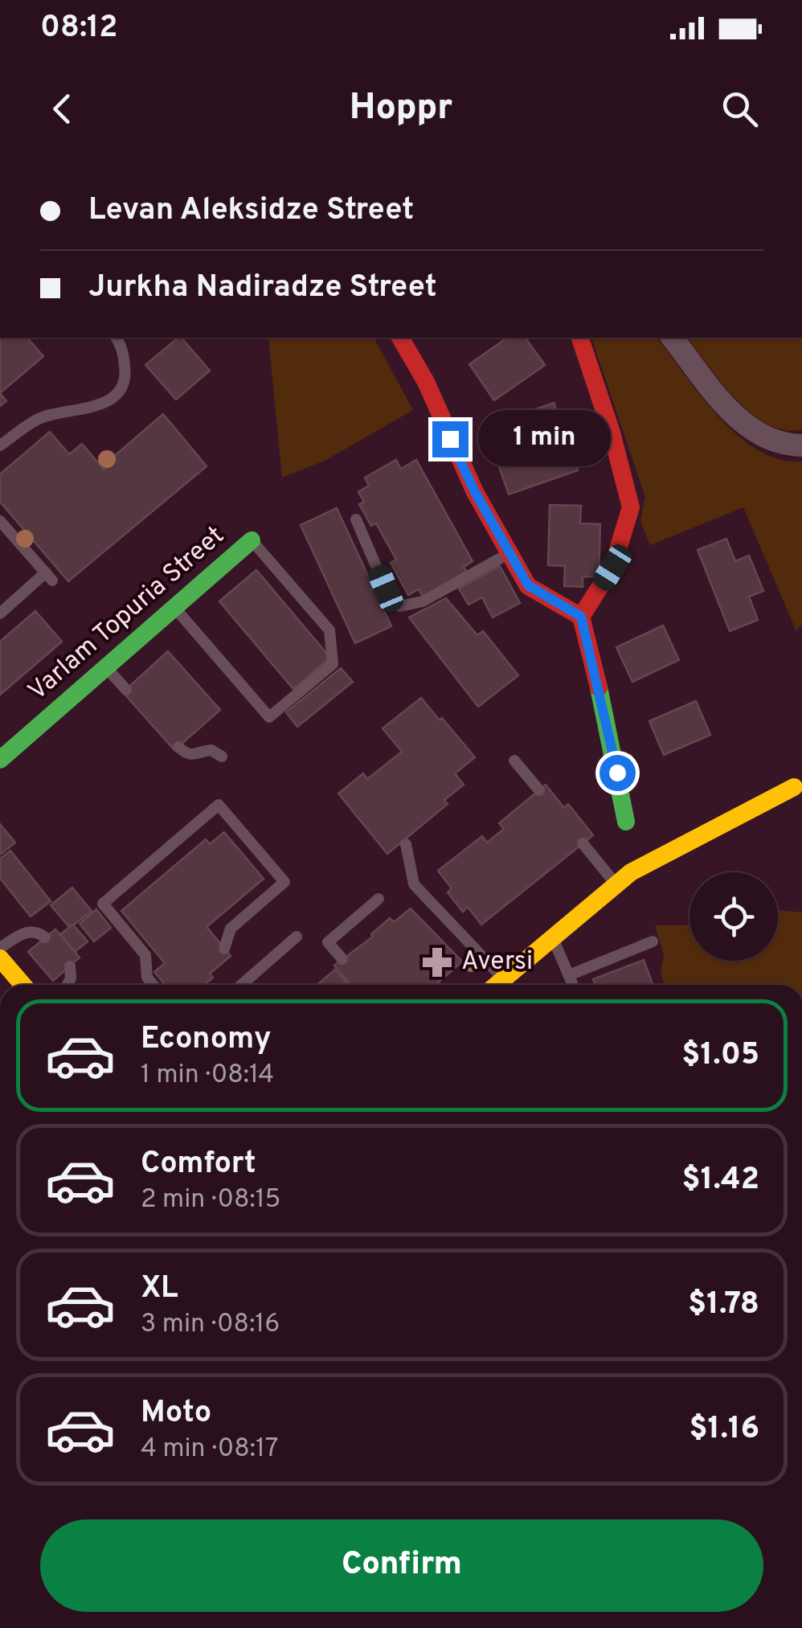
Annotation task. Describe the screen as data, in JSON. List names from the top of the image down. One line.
{"streets":{"street":["Varlam Topuria Street"]},"places":{"pharmacy":["Aversi"]},"page":{"status":"08:12","header":"Hoppr","banner":["Levan Aleksidze Street","Jurkha Nadiradze Street"],"bubble":"1 min","list":[{"name":"Economy","note":"1 min · 08:14","value":"$1.05"},{"name":"Comfort","note":"2 min · 08:15","value":"$1.42"},{"name":"XL","note":"3 min · 08:16","value":"$1.78"},{"name":"Moto","note":"4 min · 08:17","value":"$1.16"}],"buttons":"Confirm"}}
